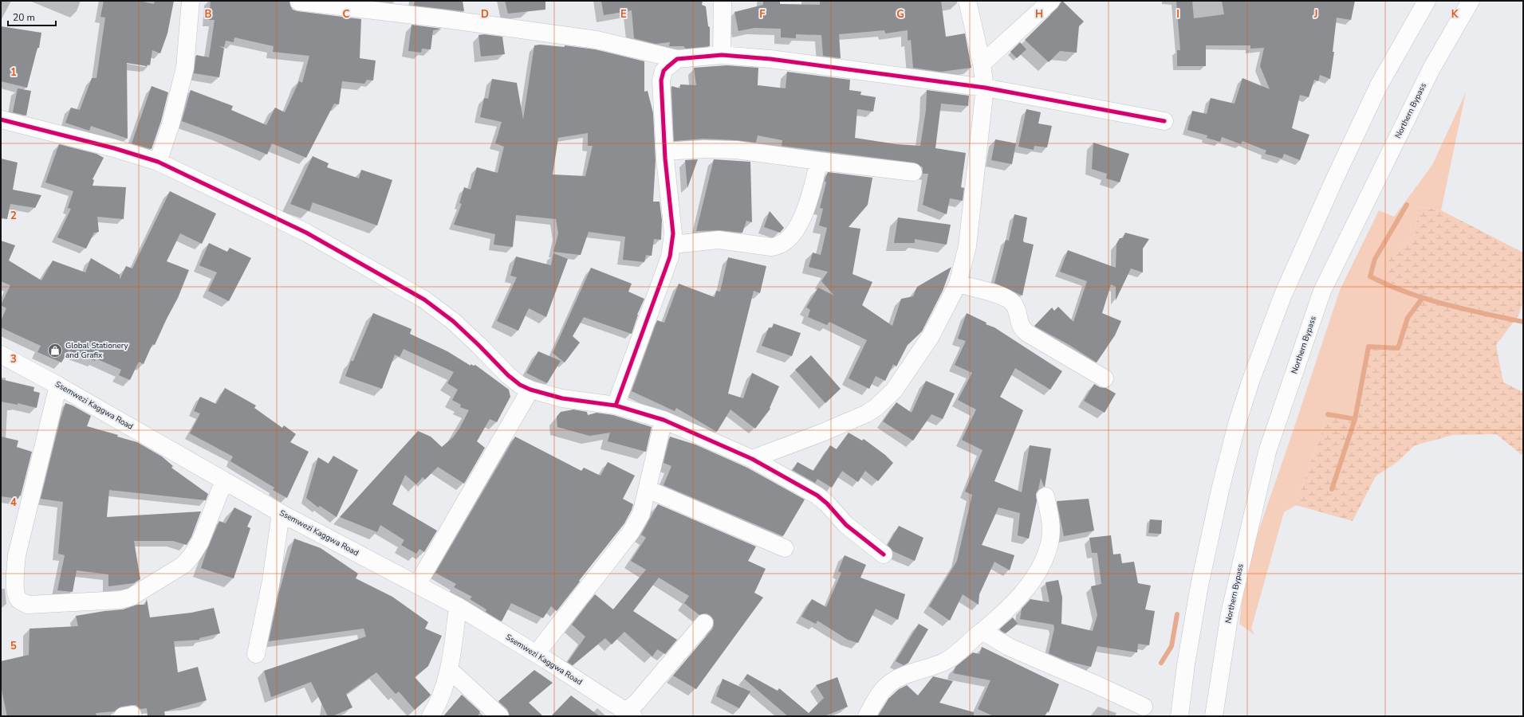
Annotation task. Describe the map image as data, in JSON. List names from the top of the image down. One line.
{"streets":{"main road":["Northern Bypass","Ssemwezi Kaggwa Road"]},"places":{"shop":["Global Stationery and Grafix"]},"scale_bar":"20 m","grid":{"columns":["B","C","D","E","F","G","H","I","J","K"],"rows":["1","2","3","4","5"]}}
